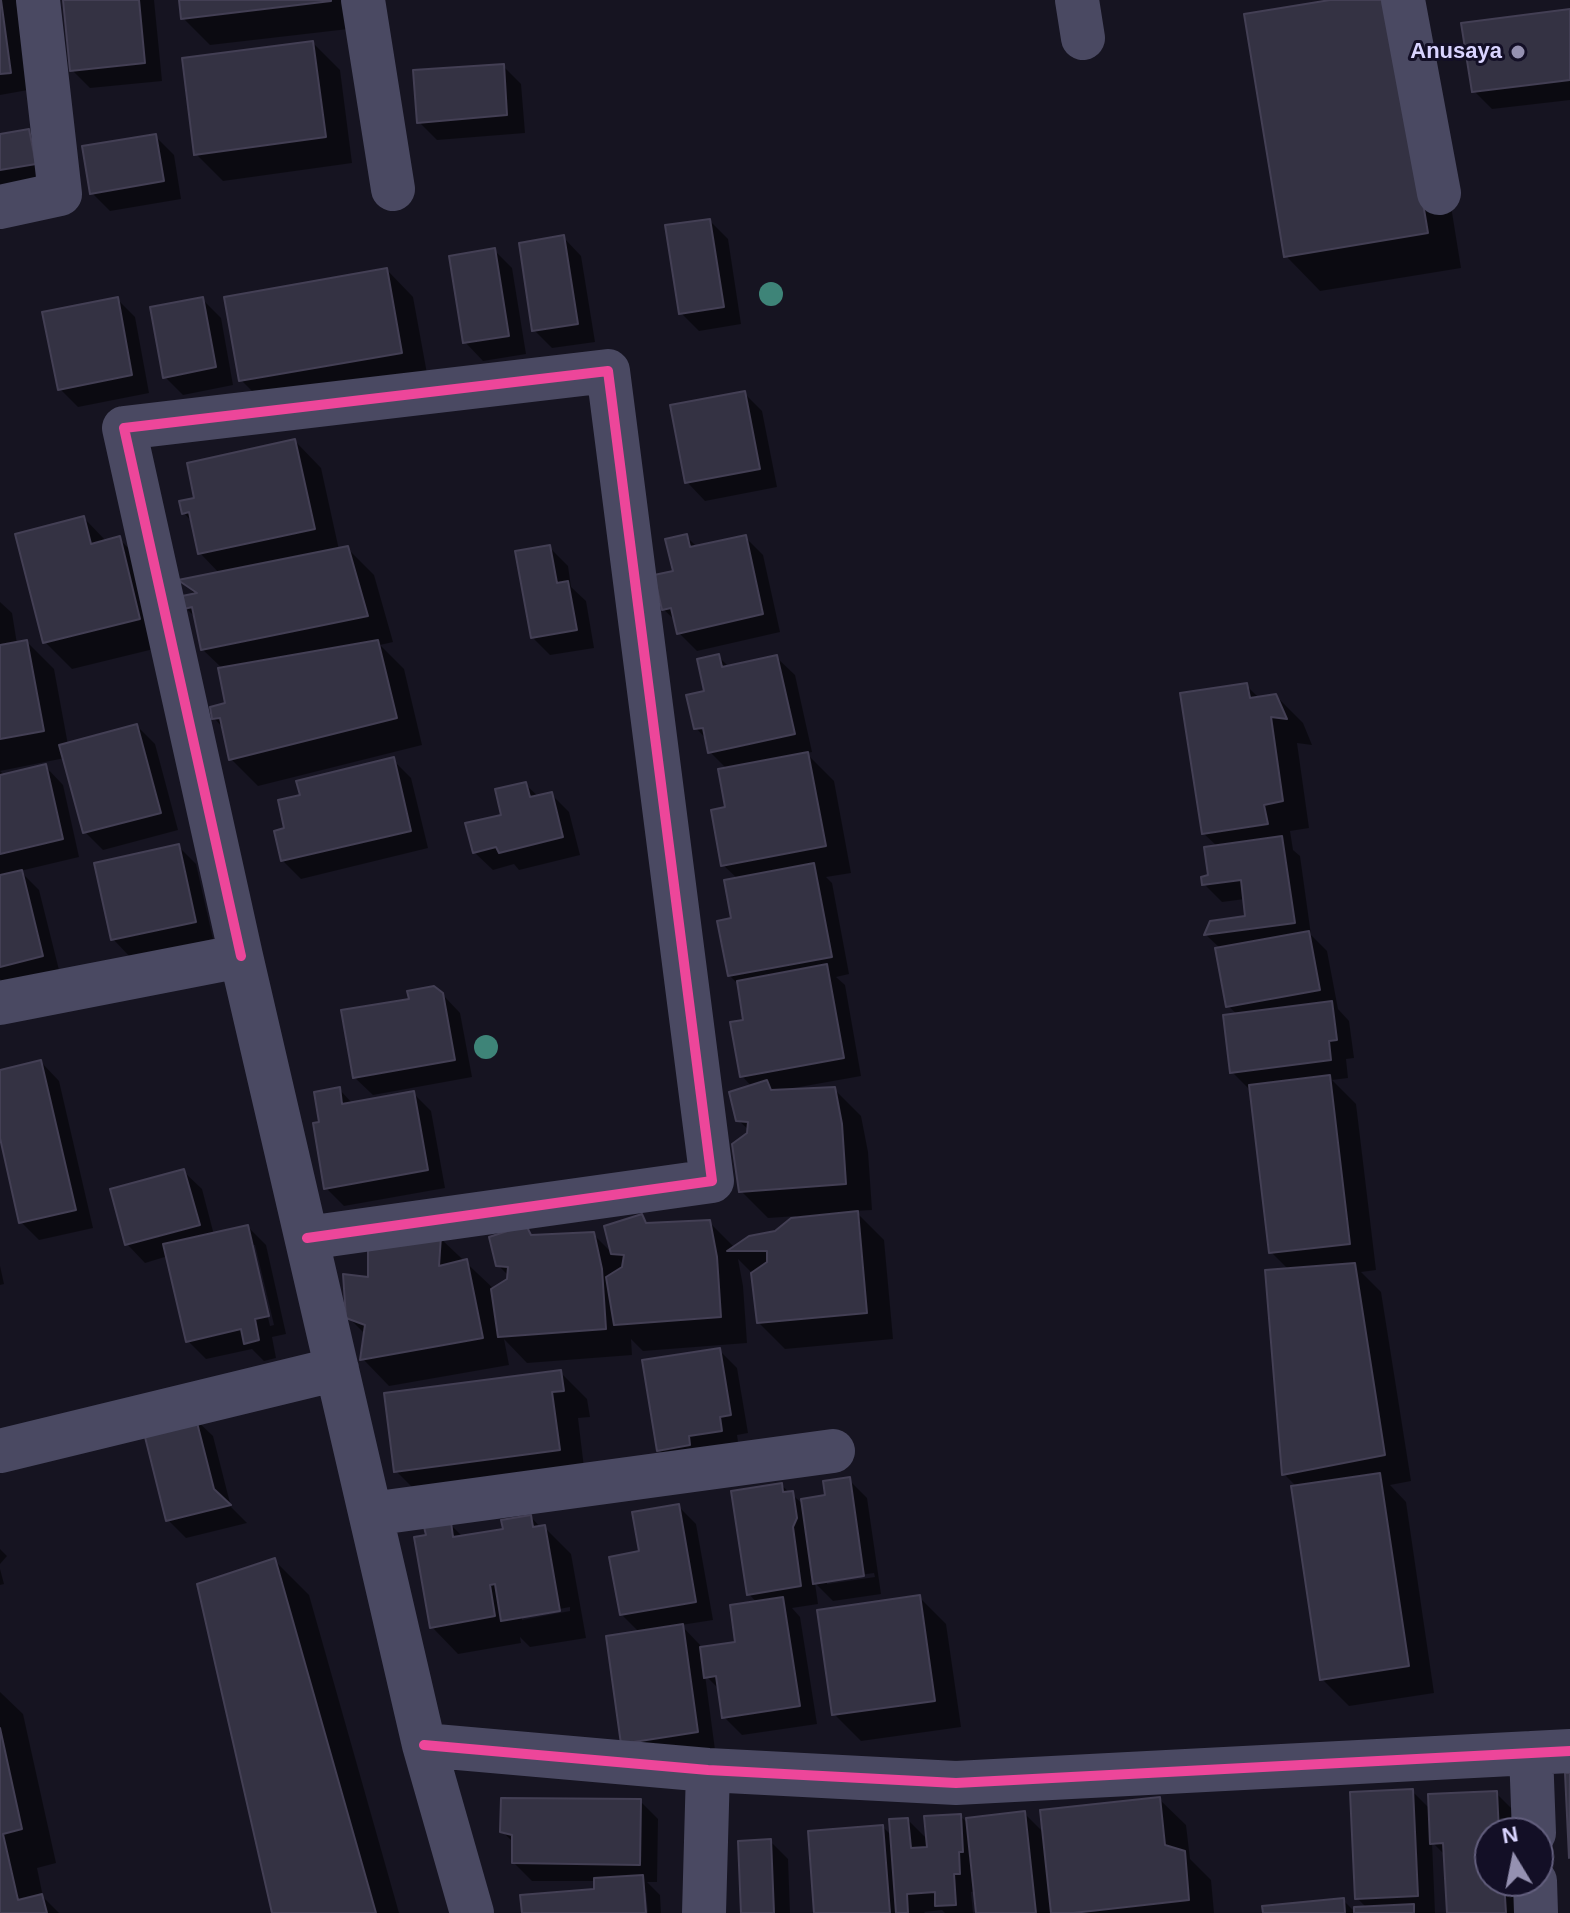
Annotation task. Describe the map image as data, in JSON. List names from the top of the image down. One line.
{"places":["Anusaya"],"north":"top"}
